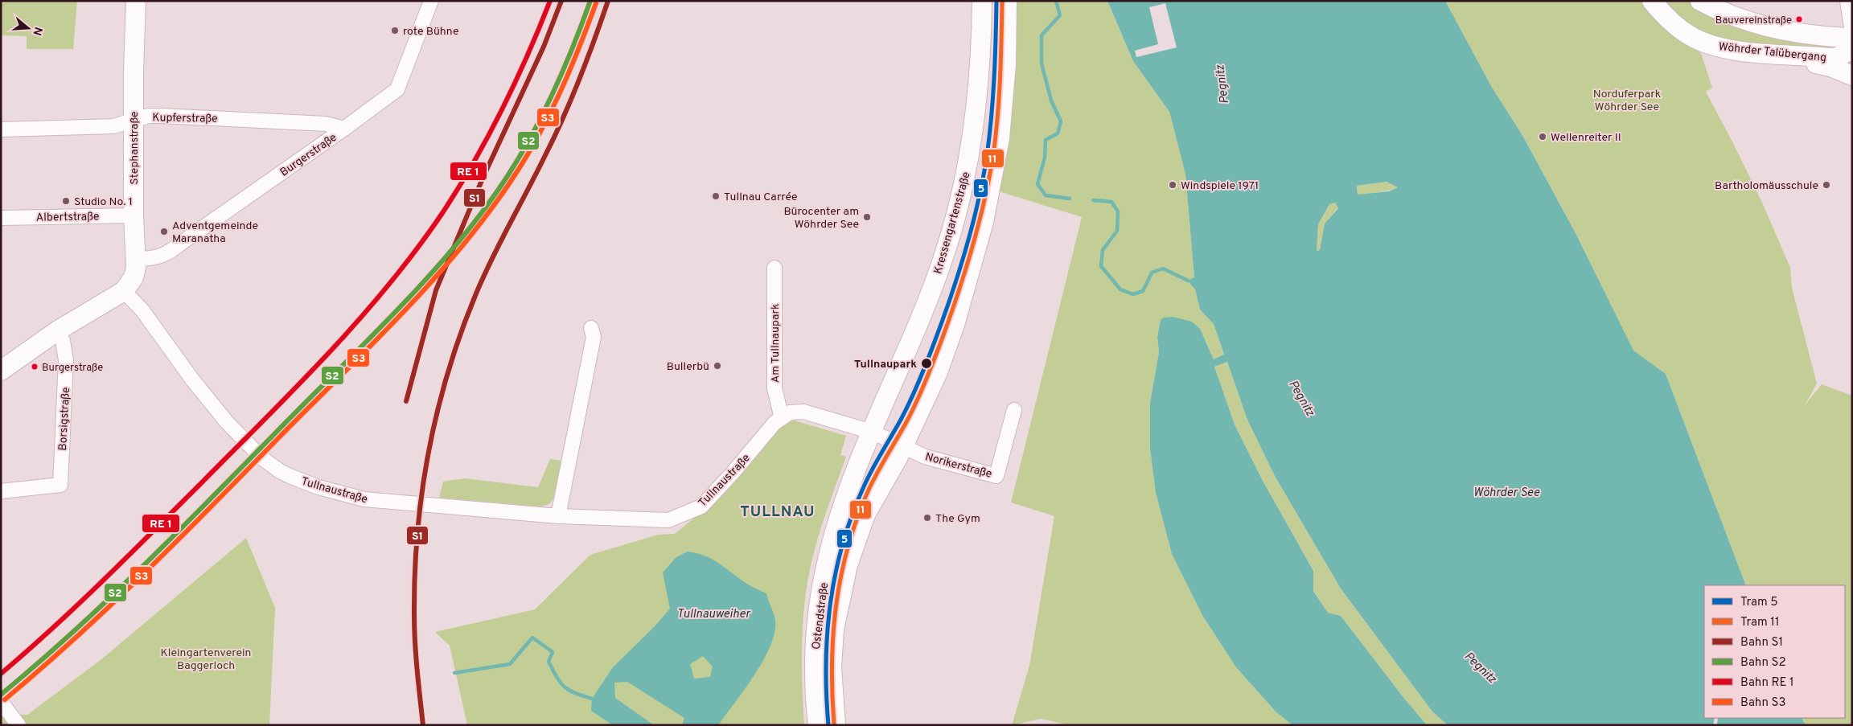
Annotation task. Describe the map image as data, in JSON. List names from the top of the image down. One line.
{"streets":{"main road":["Wöhrder Talübergang","Stephanstraße","Kressengartenstraße","Ostendstraße"],"street":["Kupferstraße","Burgerstraße","Albertstraße","Am Tullnaupark","Borsigstraße","Norikerstraße","Tullnaustraße"]},"crossings":[["Kupferstraße","Stephanstraße"],["Kupferstraße","Burgerstraße"],["Stephanstraße","Burgerstraße"],["Stephanstraße","Albertstraße"],["Stephanstraße","Tullnaustraße"],["Kressengartenstraße","Tullnaustraße"],["Kressengartenstraße","Ostendstraße"],["Am Tullnaupark","Tullnaustraße"],["Norikerstraße","Ostendstraße"],["Tullnaustraße","Ostendstraße"]],"districts":["TULLNAU"],"water":["Pegnitz","Wöhrder See","Tullnauweiher"],"parks":["Norduferpark Wöhrder See","Kleingartenverein Baggerloch"],"places":["Bauvereinstraße","rote Bühne","Wellenreiter II","Windspiele 1971","Bartholomäusschule","Tullnau Carrée","Studio No. 1","Bürocenter am Wöhrder See","Adventgemeinde Maranatha","Tullnaupark","Bullerbü","Burgerstraße","The Gym"],"lines":["tram line 5","tram line 11","rail line S1","rail line S2","rail line S3"],"legend":["Tram 5","Tram 11","Bahn S1","Bahn S2","Bahn RE 1","Bahn S3"],"north":"right"}
